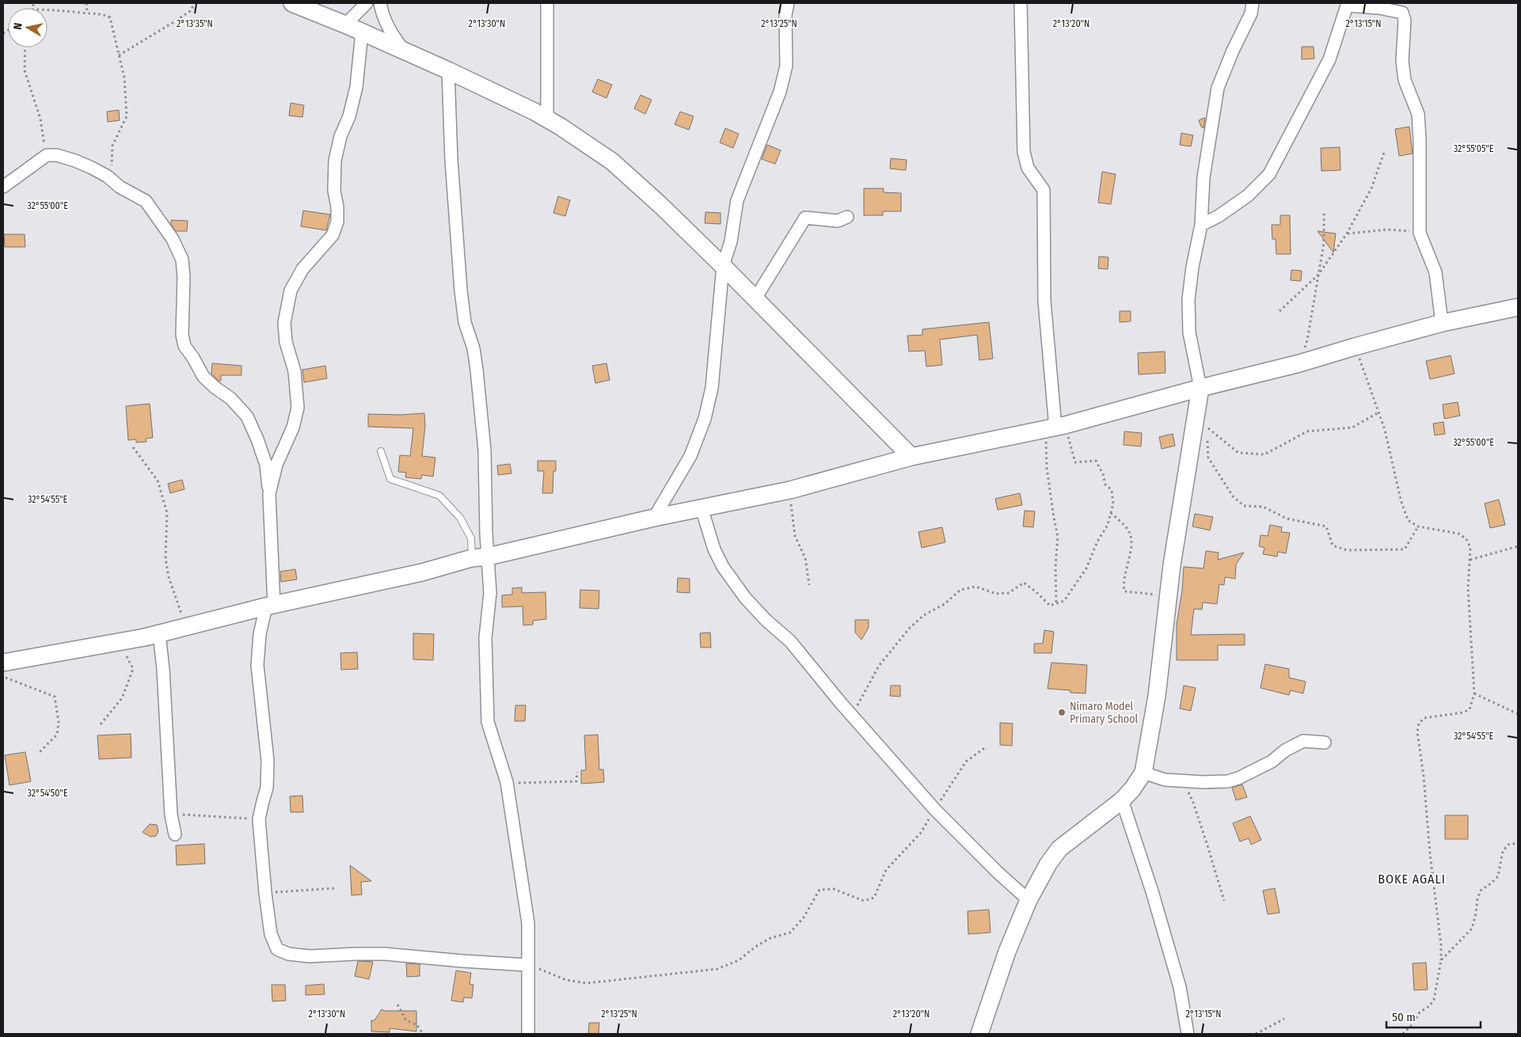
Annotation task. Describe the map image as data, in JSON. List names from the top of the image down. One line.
{"districts":["BOKE AGALI"],"places":["Nimaro Model Primary School"],"scale_bar":"50 m","north":"left","coordinates":["2°13'35\"N","2°13'30\"N","2°13'20\"N","2°13'15\"N","2°13'25\"N","32°55'05\"E","32°55'00\"E","32°54'55\"E","32°54'50\"E"]}
